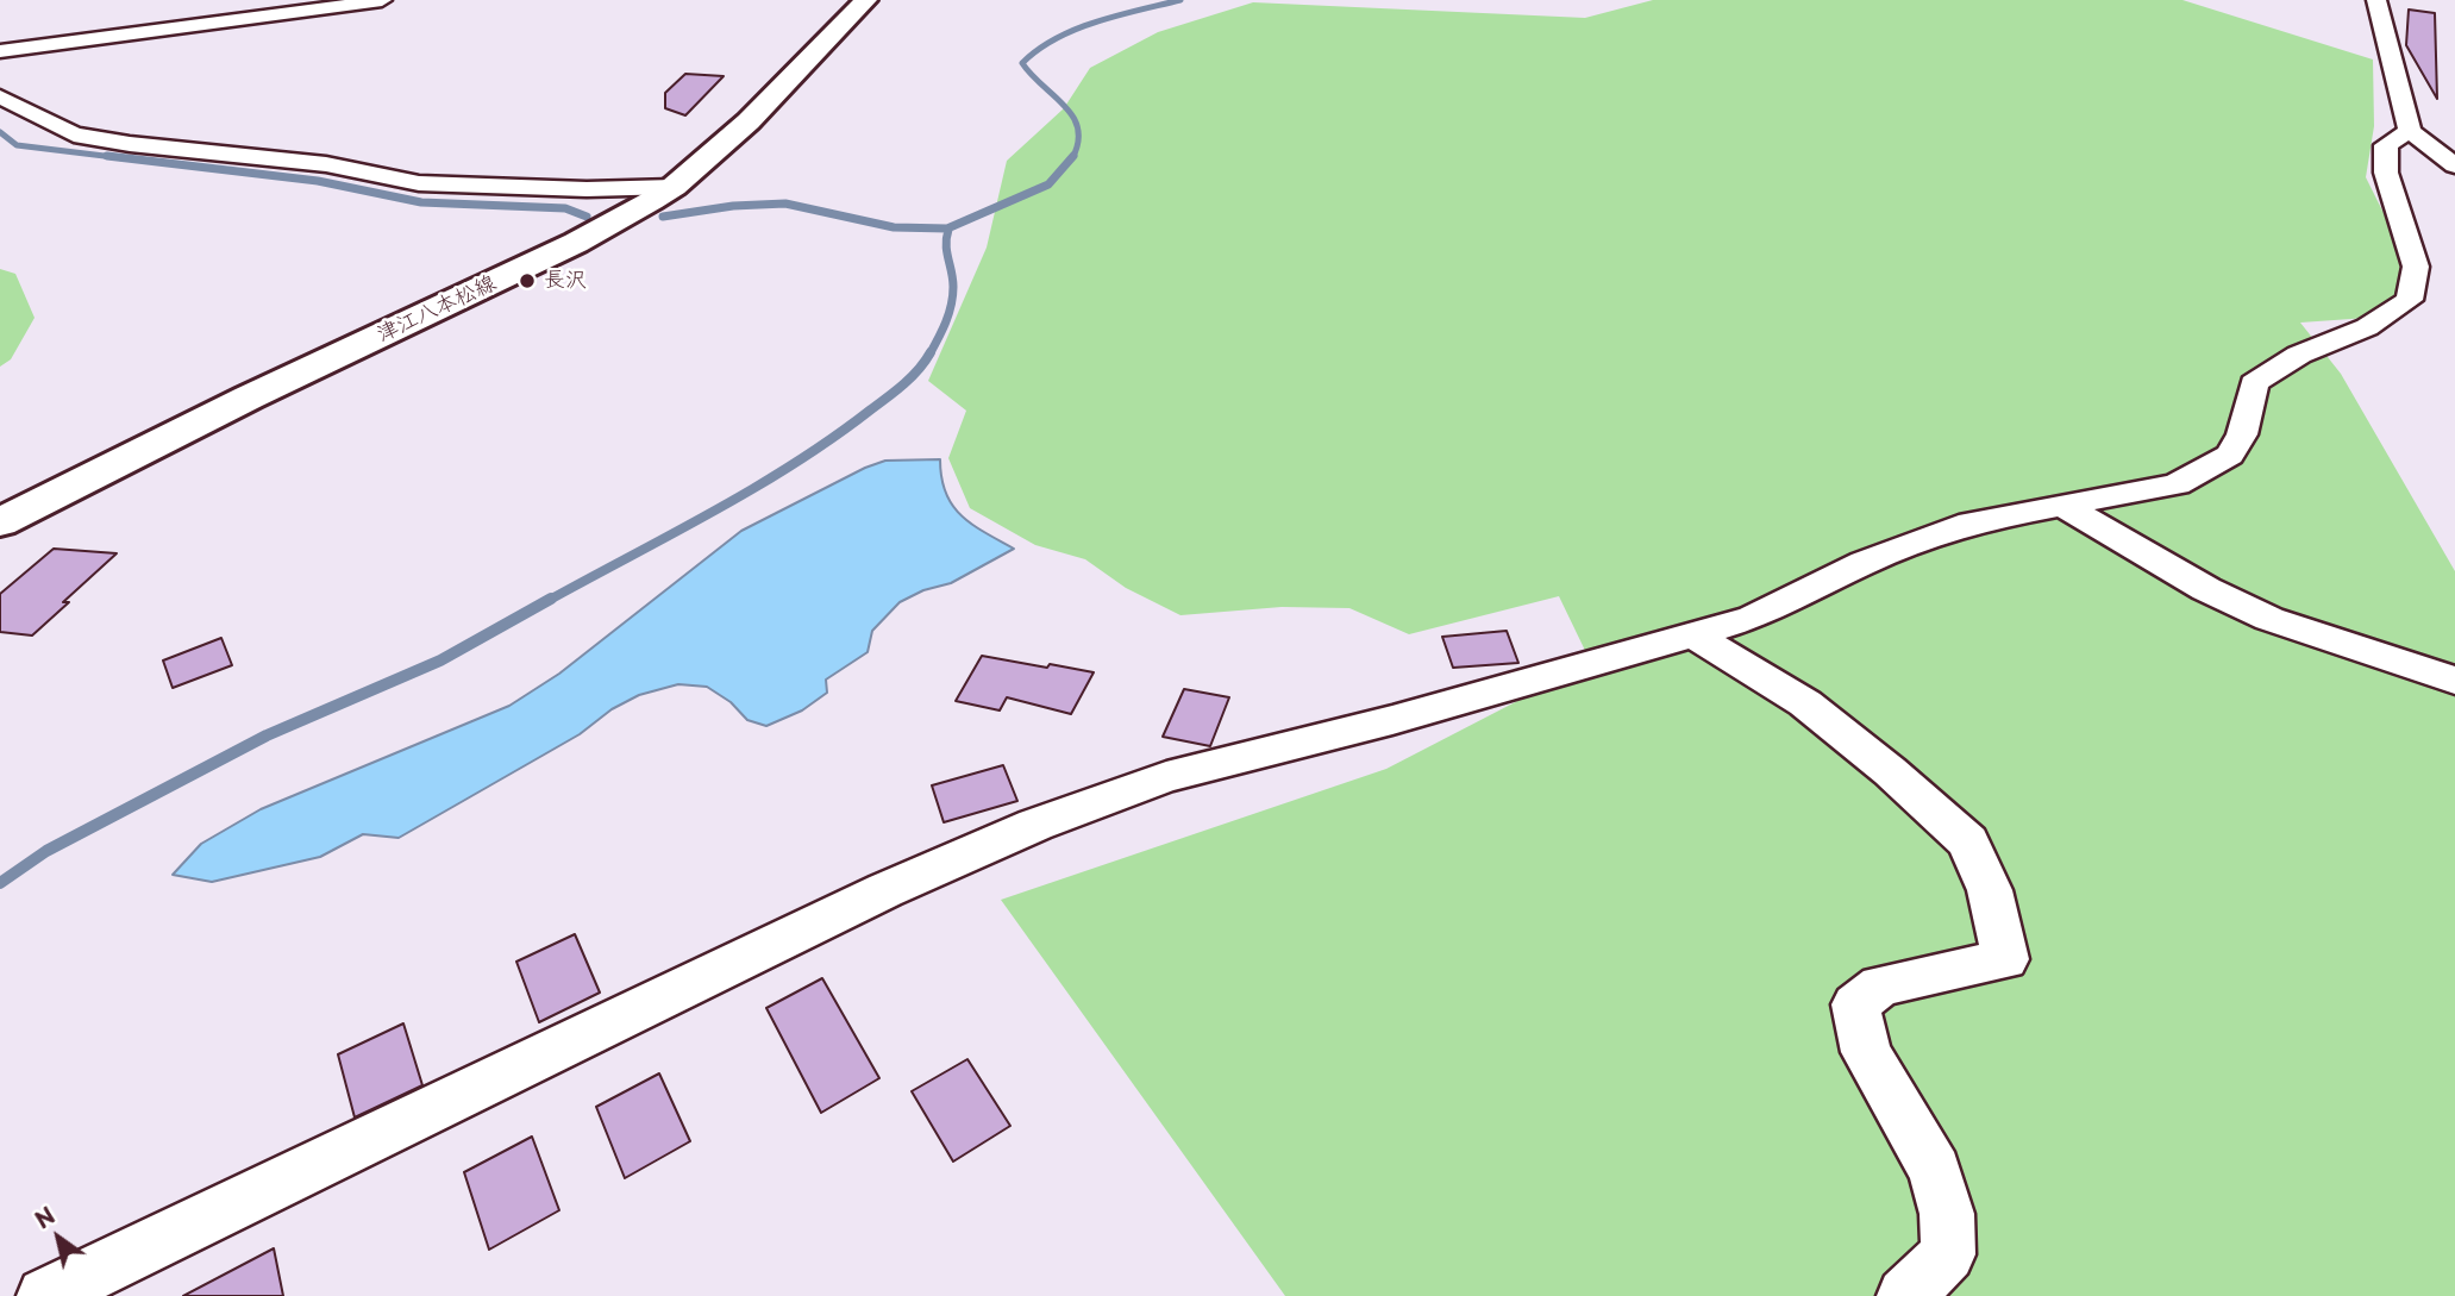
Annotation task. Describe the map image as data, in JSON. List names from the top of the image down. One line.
{"streets":{"main road":["津江八本松線"]},"places":["長沢"],"north":"top left"}
